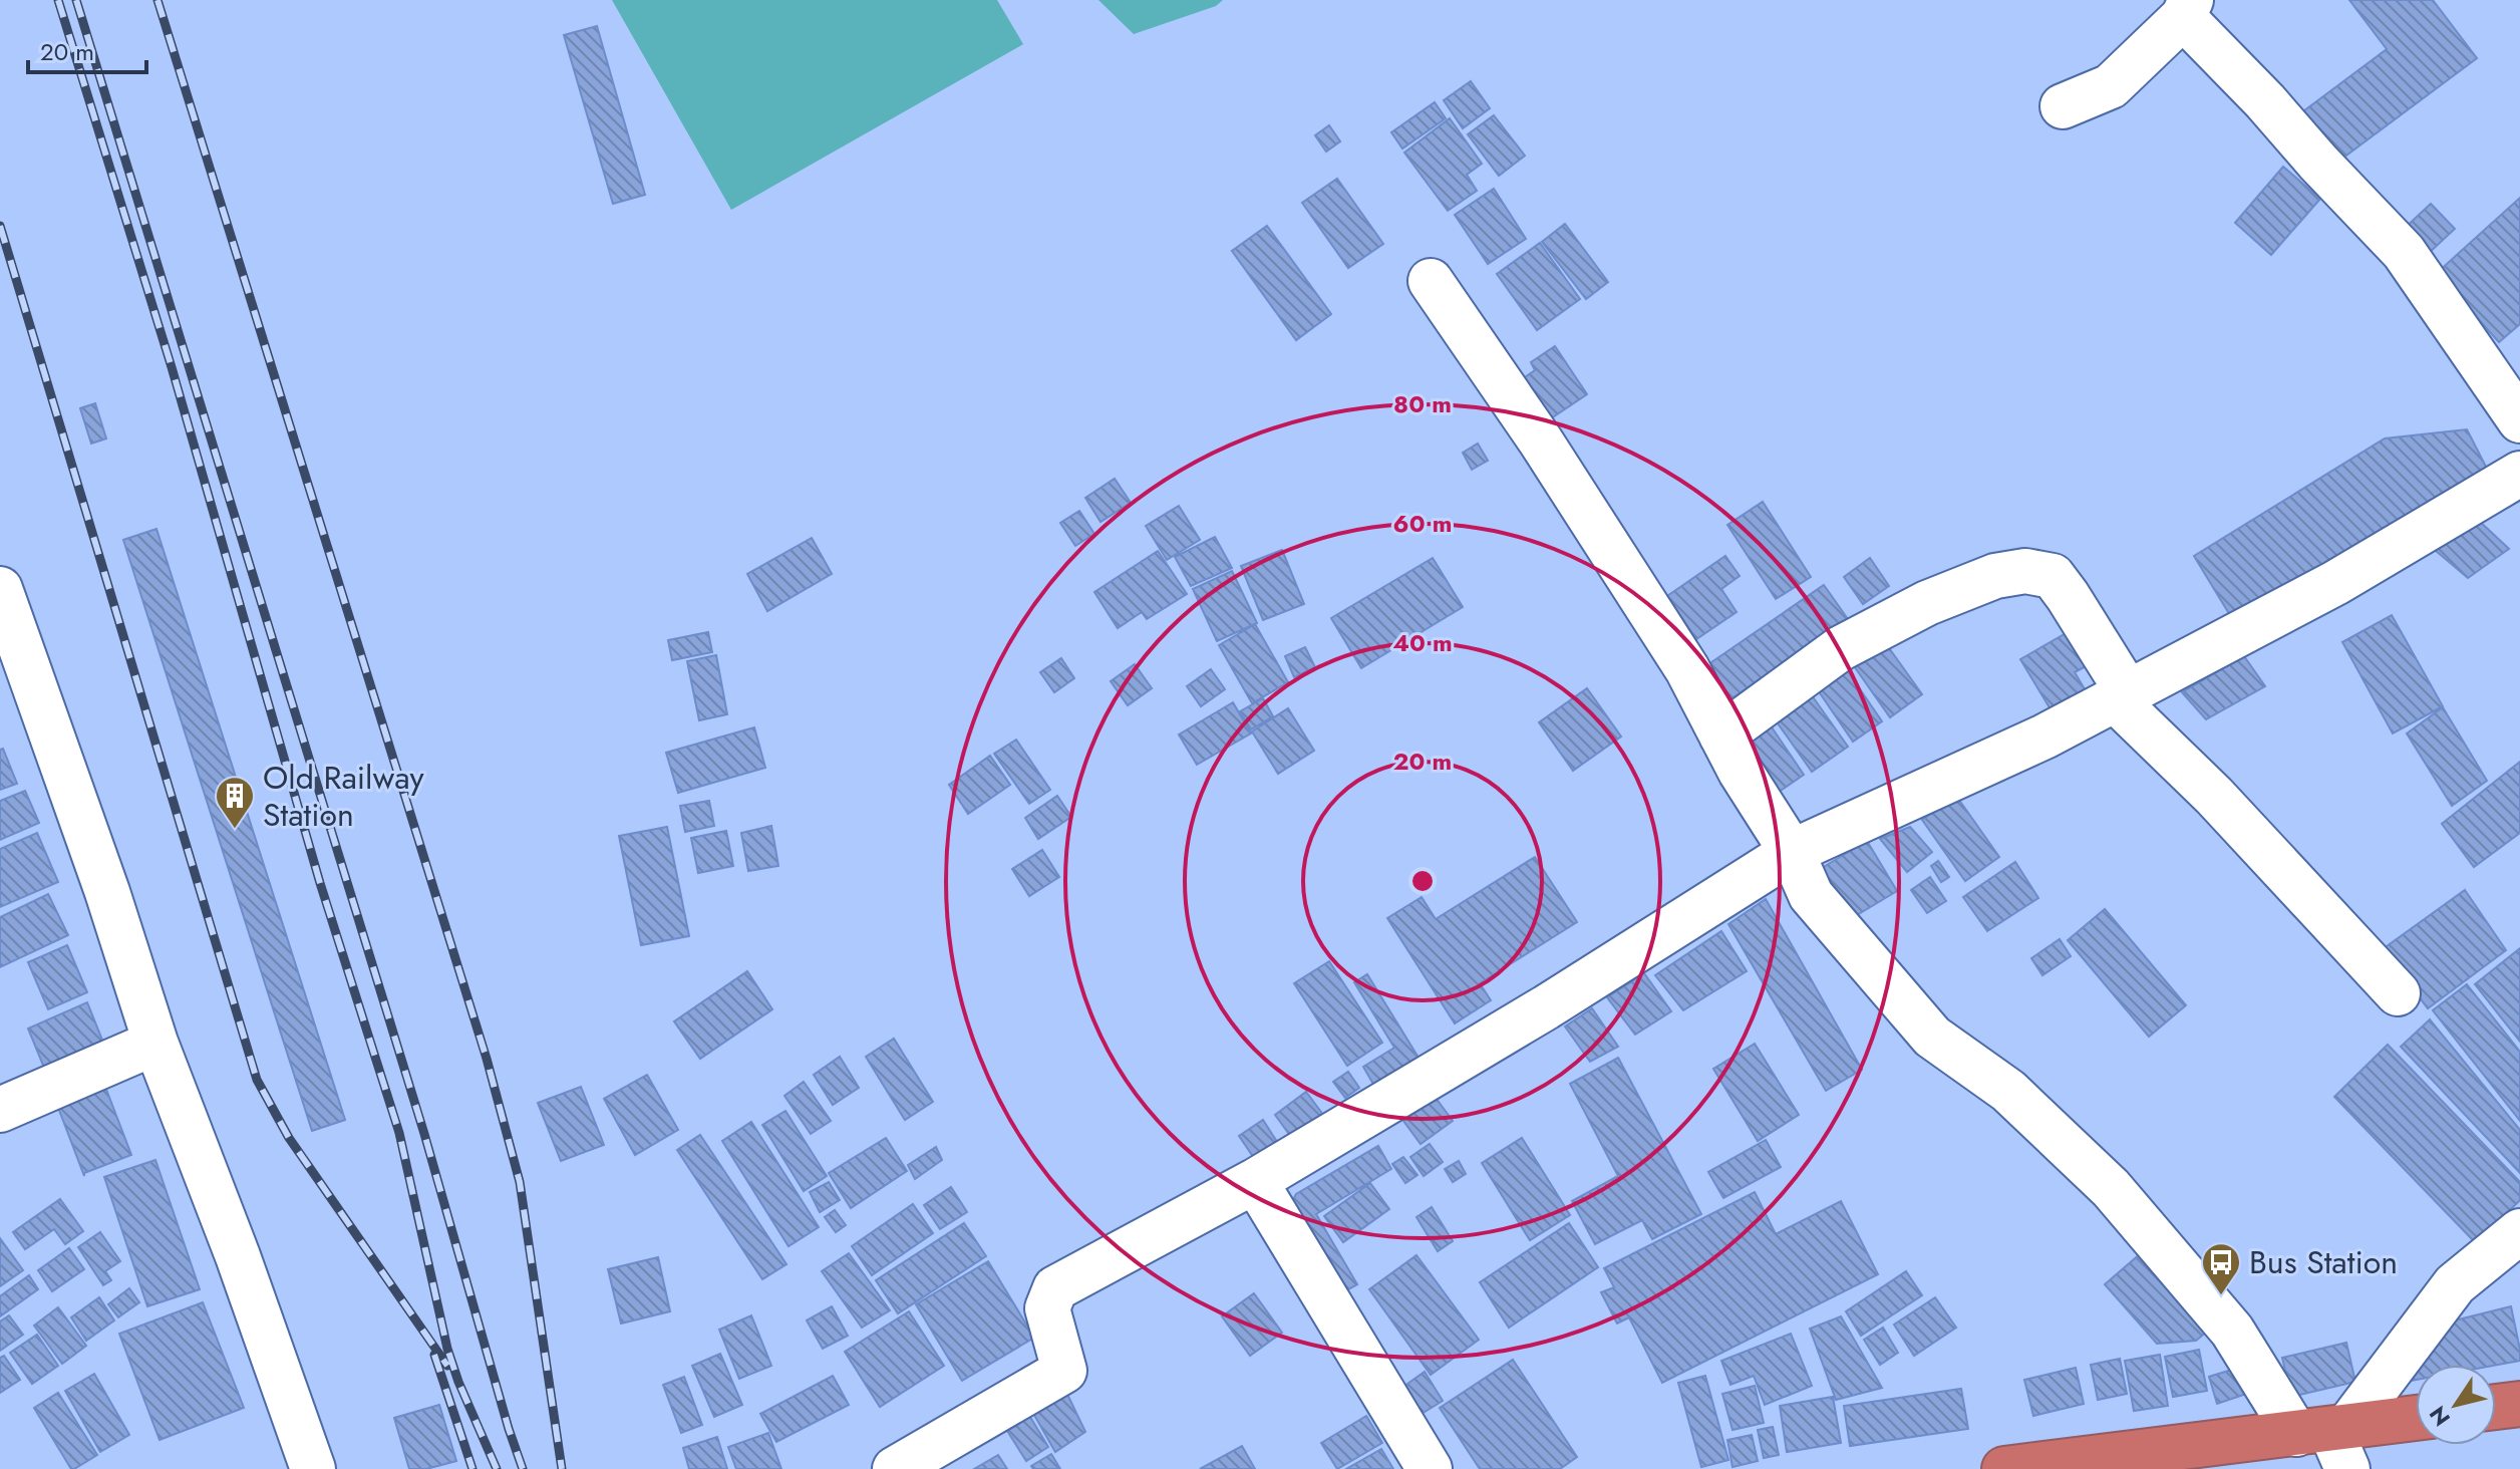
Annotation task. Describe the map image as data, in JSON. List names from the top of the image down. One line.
{"places":{"building":["Old Railway Station"],"bus stop":["Bus Station"]},"scale_bar":"20 m","north":"bottom left","rings":["80 m","60 m","40 m","20 m"]}
